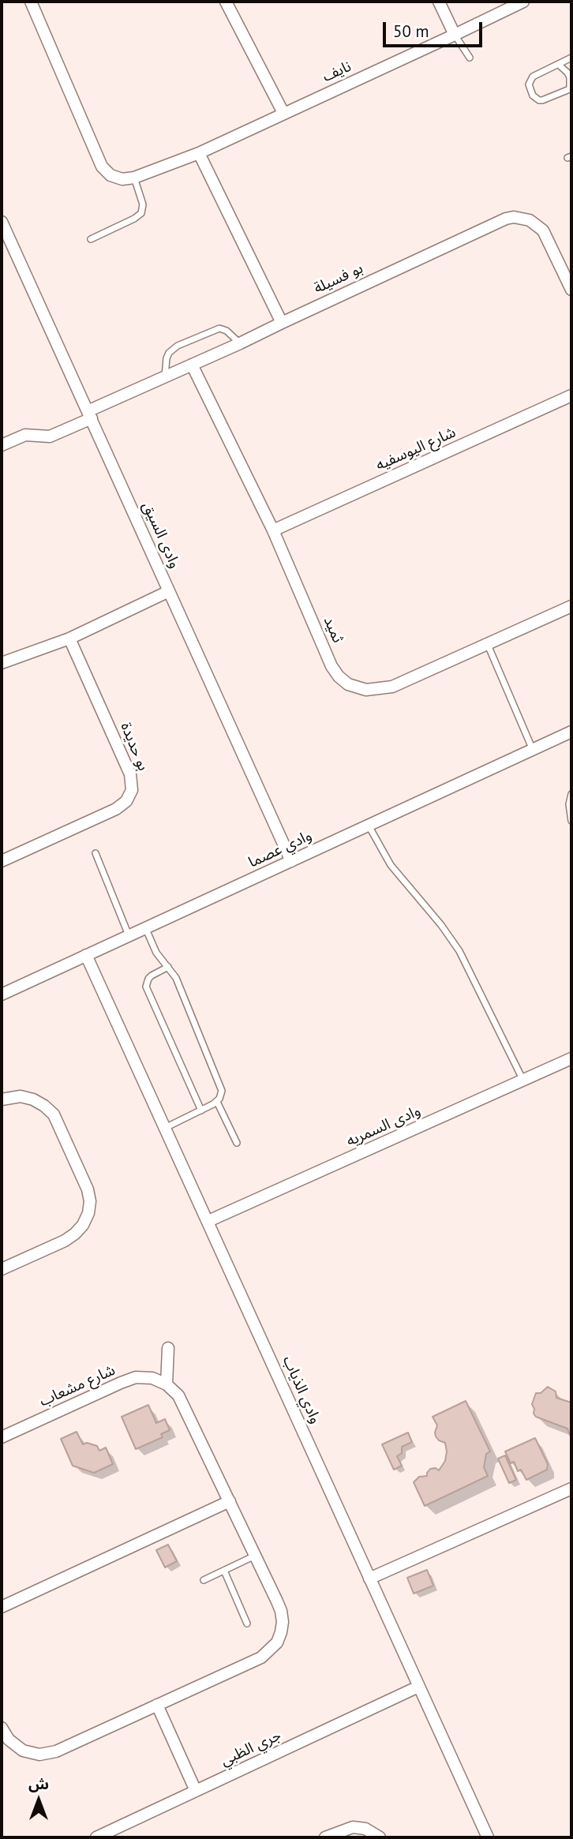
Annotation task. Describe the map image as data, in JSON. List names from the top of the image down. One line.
{"streets":{"street":["نايف","بو فسيلة","شارع اليوسفيه","وادى السيق","ثميد","بو حديدة","وادي عصما","وادى السمريه","شارع مشعاب","وادي الذياب","جري الظبي"]},"crossings":[["بو فسيلة","وادى السيق"],["بو فسيلة","ثميد"],["شارع اليوسفيه","ثميد"],["وادى السيق","وادي عصما"],["وادي عصما","وادي الذياب"],["وادى السمريه","وادي الذياب"],["وادي الذياب","جري الظبي"]],"scale_bar":"50 m","north":"top"}
